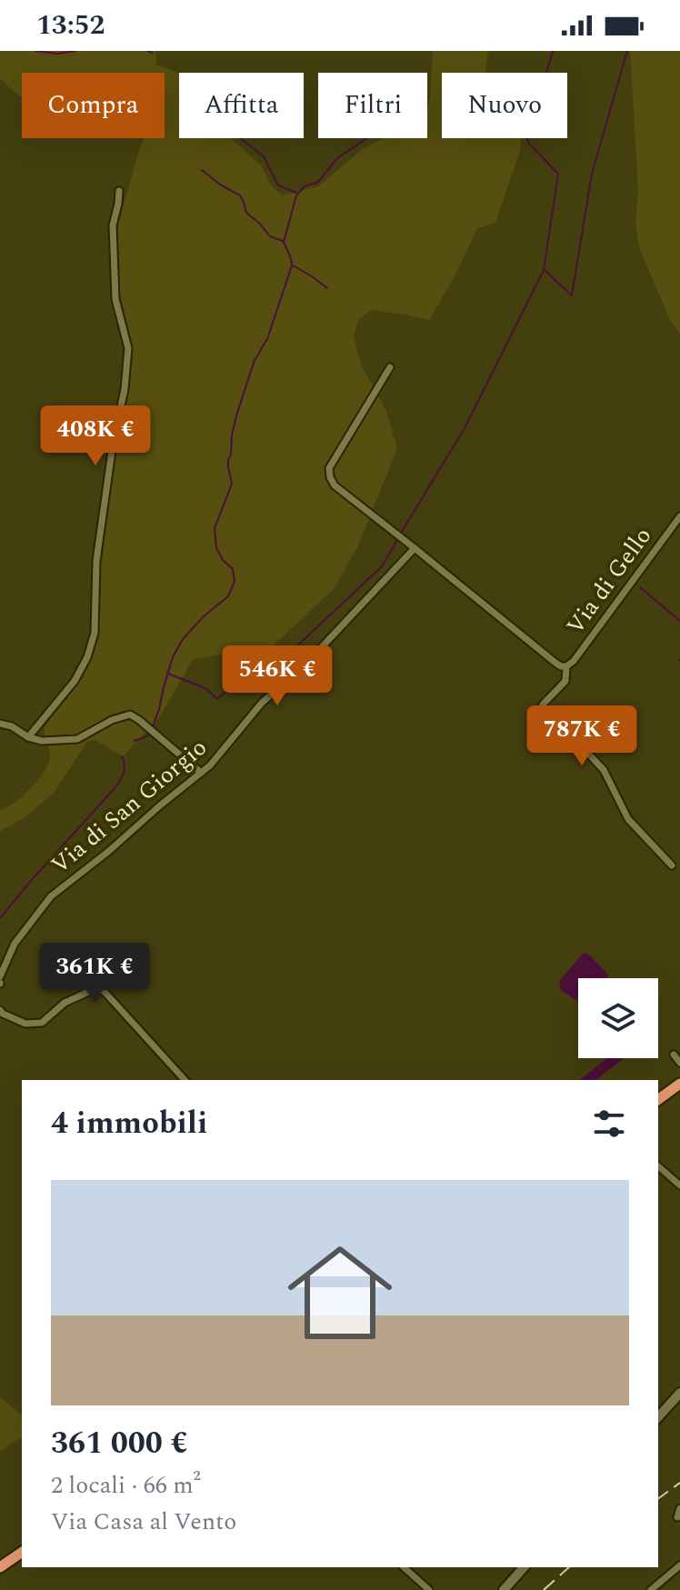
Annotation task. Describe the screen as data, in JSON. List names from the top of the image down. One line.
{"streets":{"street":["Via di Gello","Via di San Giorgio"]},"page":{"status":"13:52","chip":["Compra","Affitta","Filtri","Nuovo"],"price":["408K €","546K €","787K €","361K €"],"heading":"4 immobili","list":[{"name":"361 000 €","note":"2 locali · 66 m² · Via Casa al Vento"}]}}
